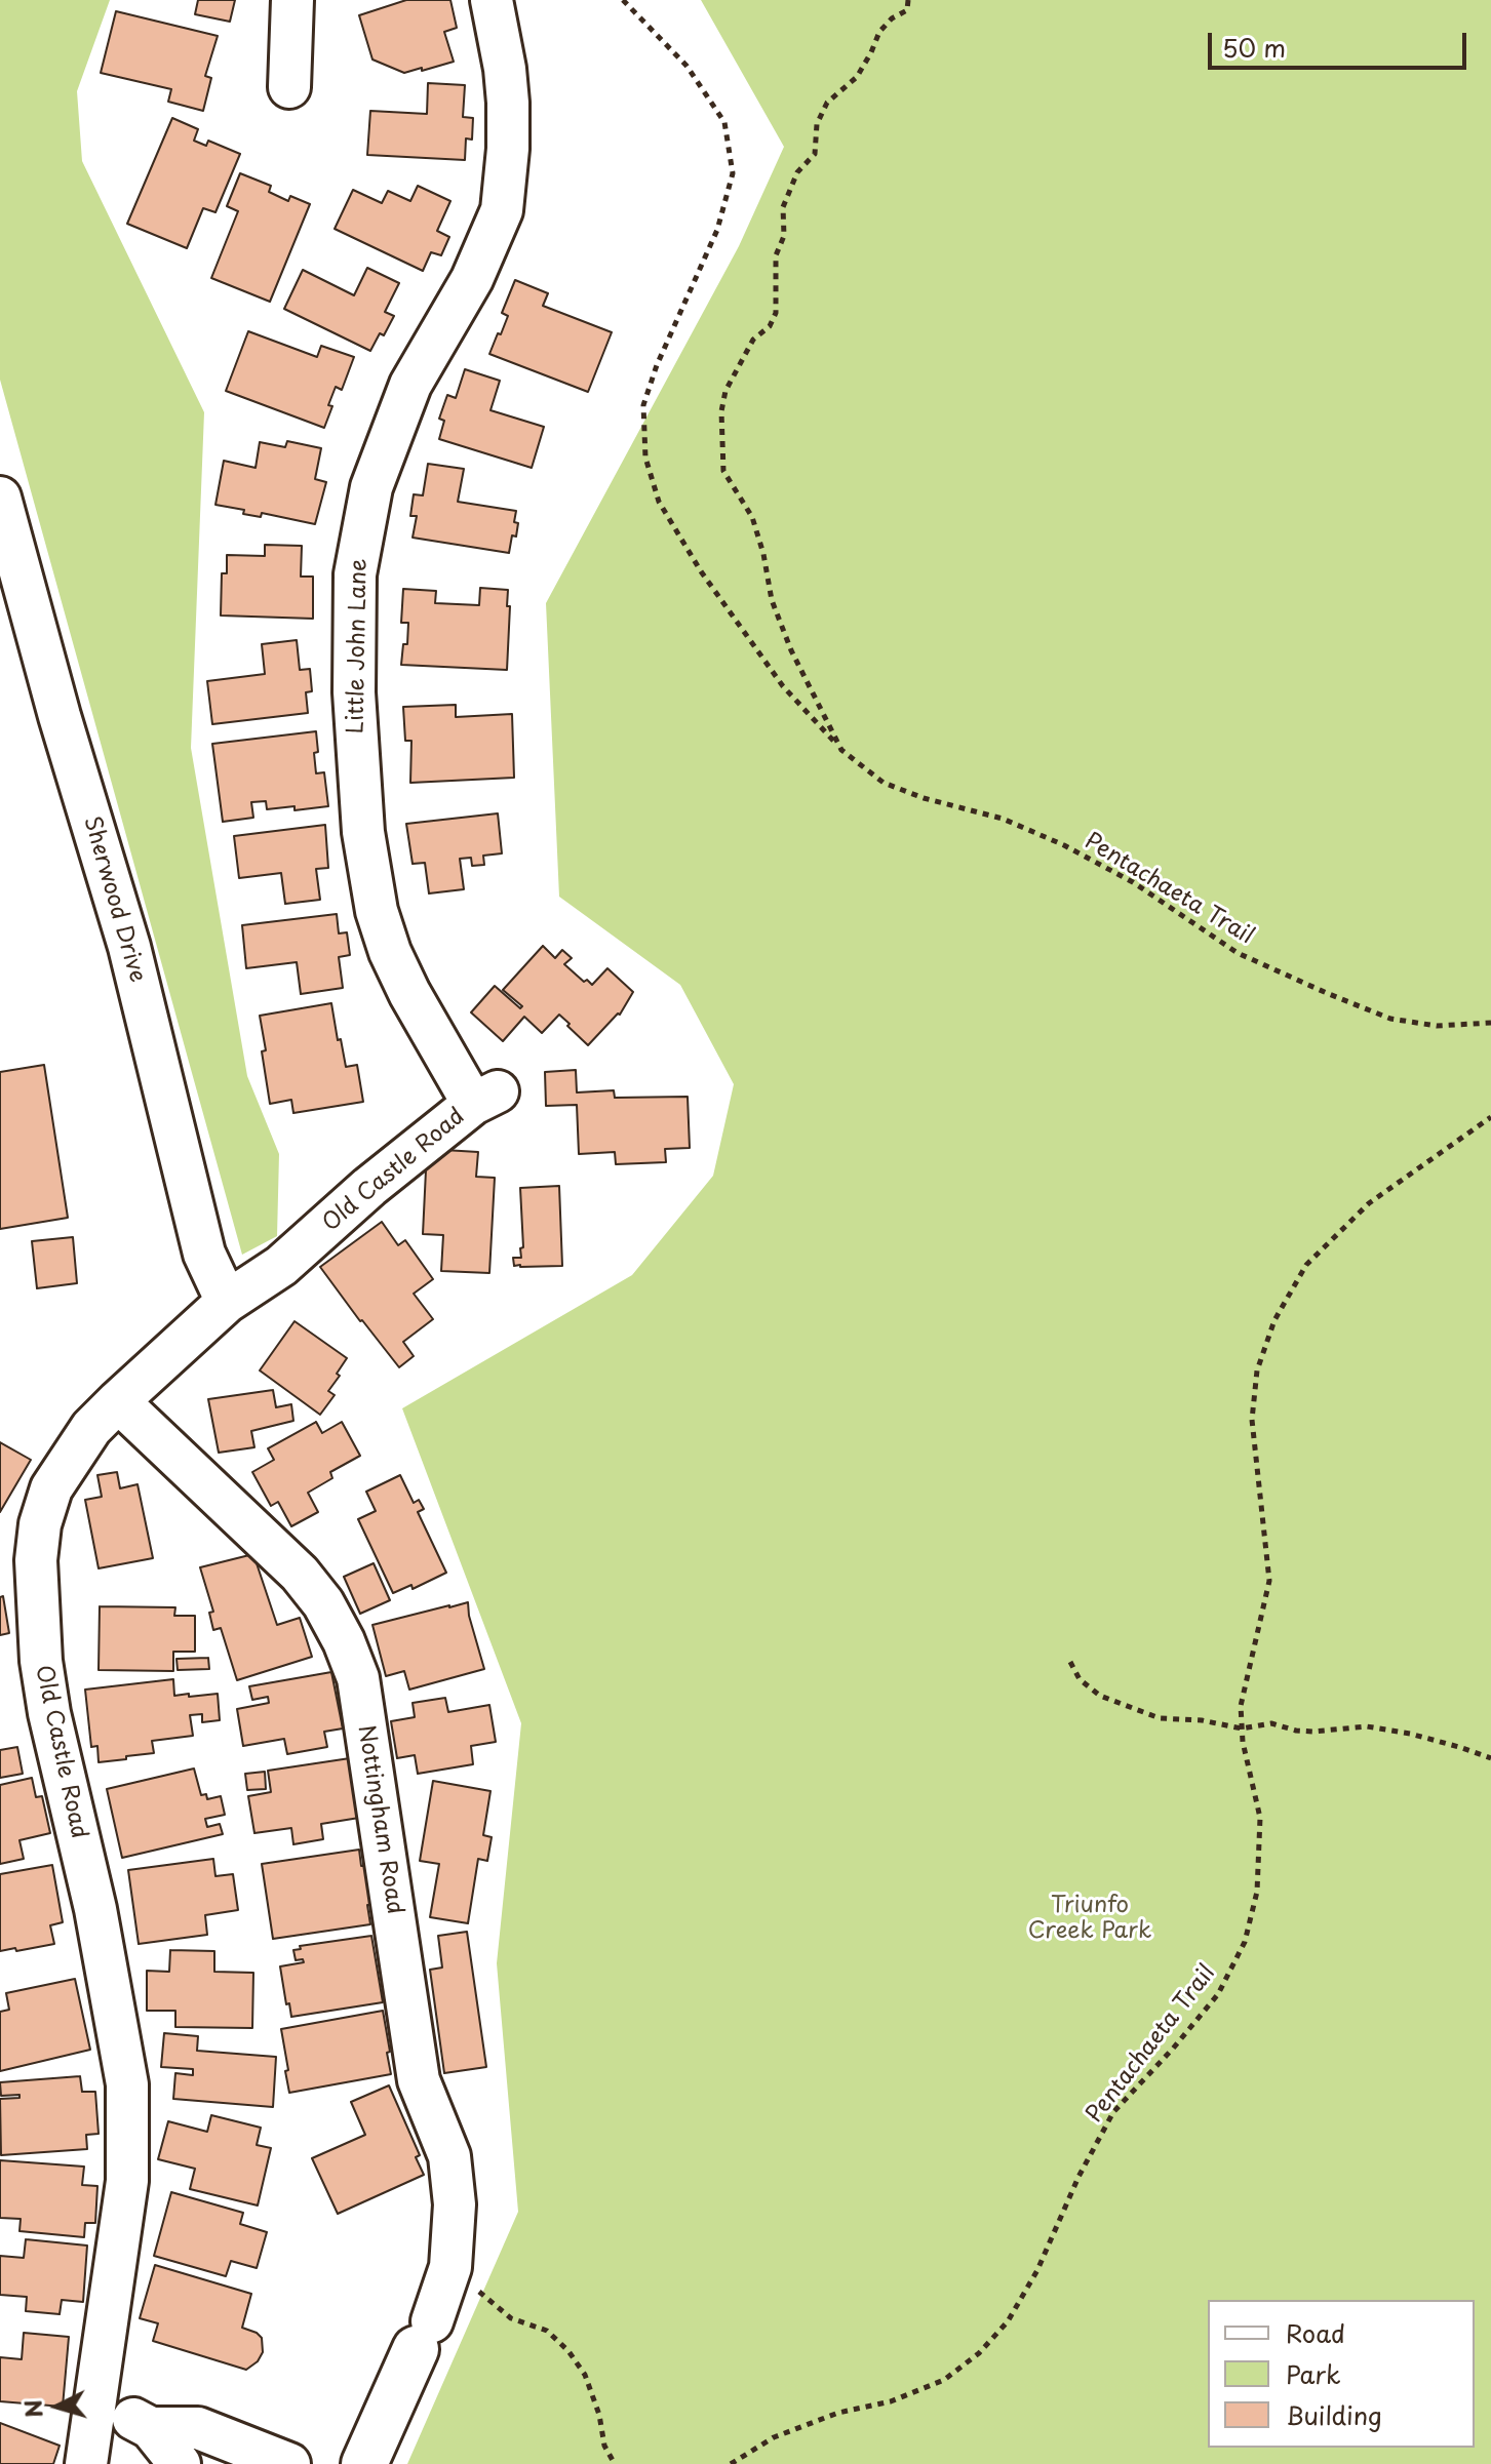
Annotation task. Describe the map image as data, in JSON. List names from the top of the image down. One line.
{"streets":{"street":["Little John Lane","Sherwood Drive","Old Castle Road","Nottingham Road"],"path":["Pentachaeta Trail"]},"crossings":[["Little John Lane","Old Castle Road"],["Sherwood Drive","Old Castle Road"],["Old Castle Road","Nottingham Road"]],"parks":["Triunfo Creek Park"],"legend":["Road","Park","Building"],"scale_bar":"50 m","north":"left"}
